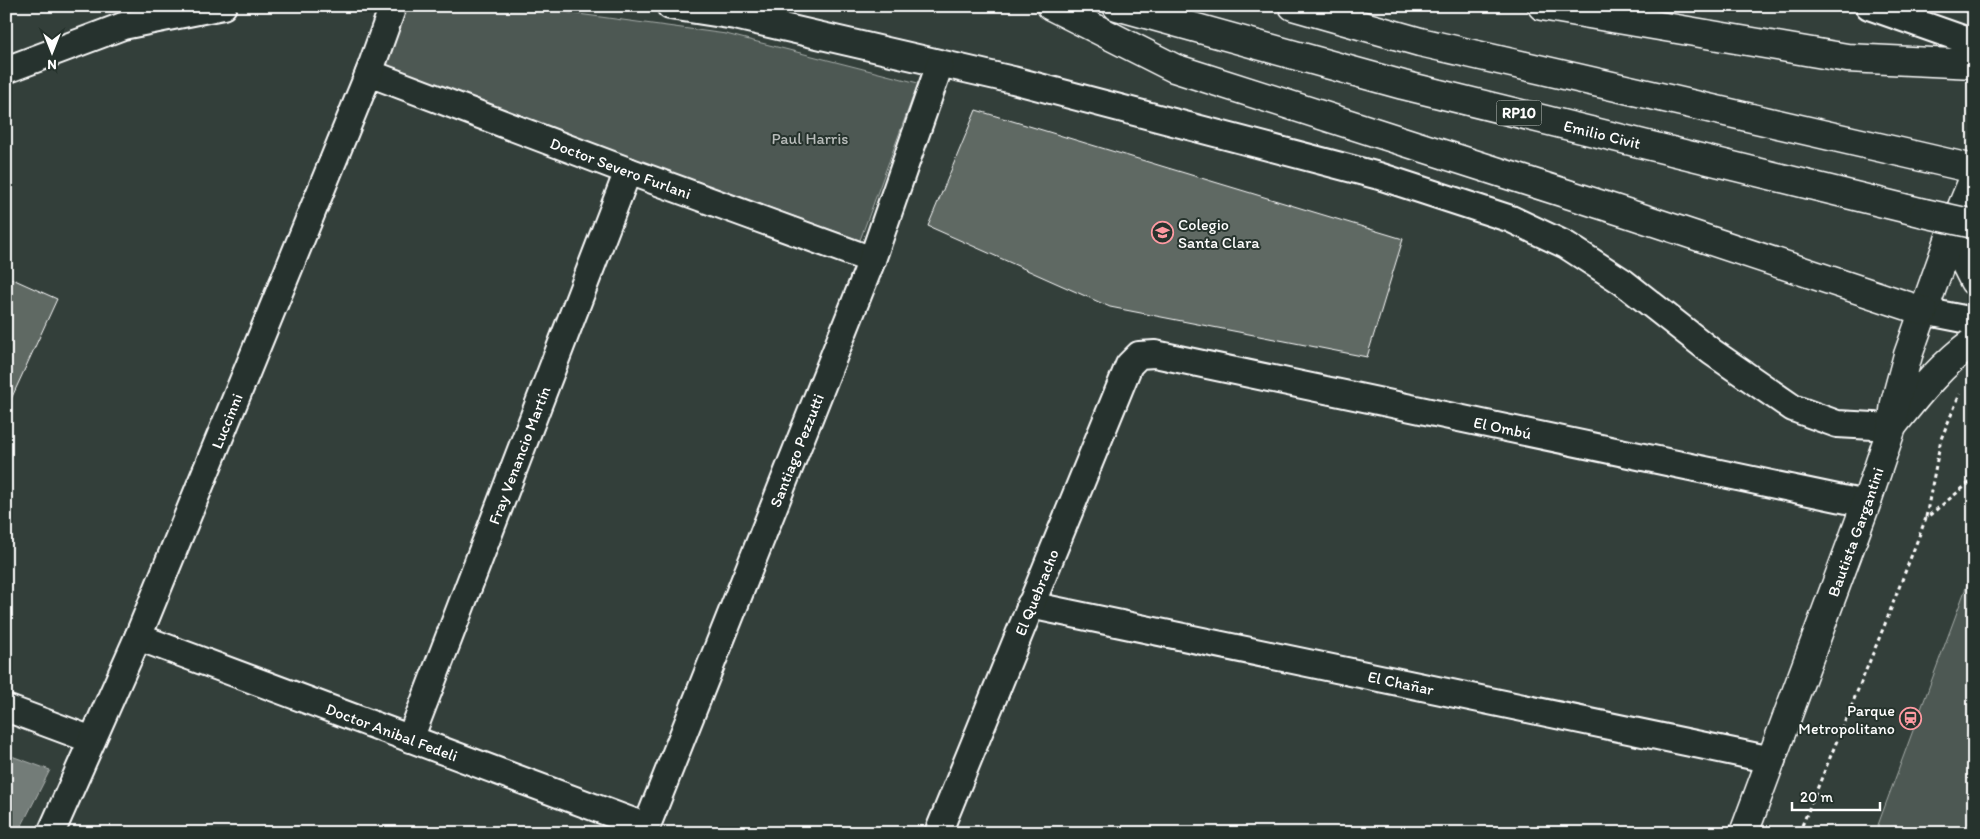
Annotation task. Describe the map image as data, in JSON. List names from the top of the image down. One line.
{"streets":{"main road":["RP10","Emilio Civit","Bautista Gargantini"],"street":["Doctor Severo Furlani","Luccinni","El Ombú","Santiago Pezzutti","Fray Venancio Martín","El Quebracho","El Chañar","Doctor Anibal Fedeli"]},"crossings":[["Emilio Civit","Bautista Gargantini"],["Doctor Severo Furlani","Luccinni"],["Doctor Severo Furlani","Santiago Pezzutti"],["Doctor Severo Furlani","Fray Venancio Martín"],["Luccinni","Doctor Anibal Fedeli"],["El Ombú","Bautista Gargantini"],["El Ombú","El Quebracho"],["Santiago Pezzutti","Doctor Anibal Fedeli"],["Fray Venancio Martín","Doctor Anibal Fedeli"],["Bautista Gargantini","El Chañar"],["El Quebracho","El Chañar"]],"parks":["Paul Harris"],"places":{"school or university":["Colegio Santa Clara"],"station":["Parque Metropolitano"]},"scale_bar":"20 m","north":"bottom"}
